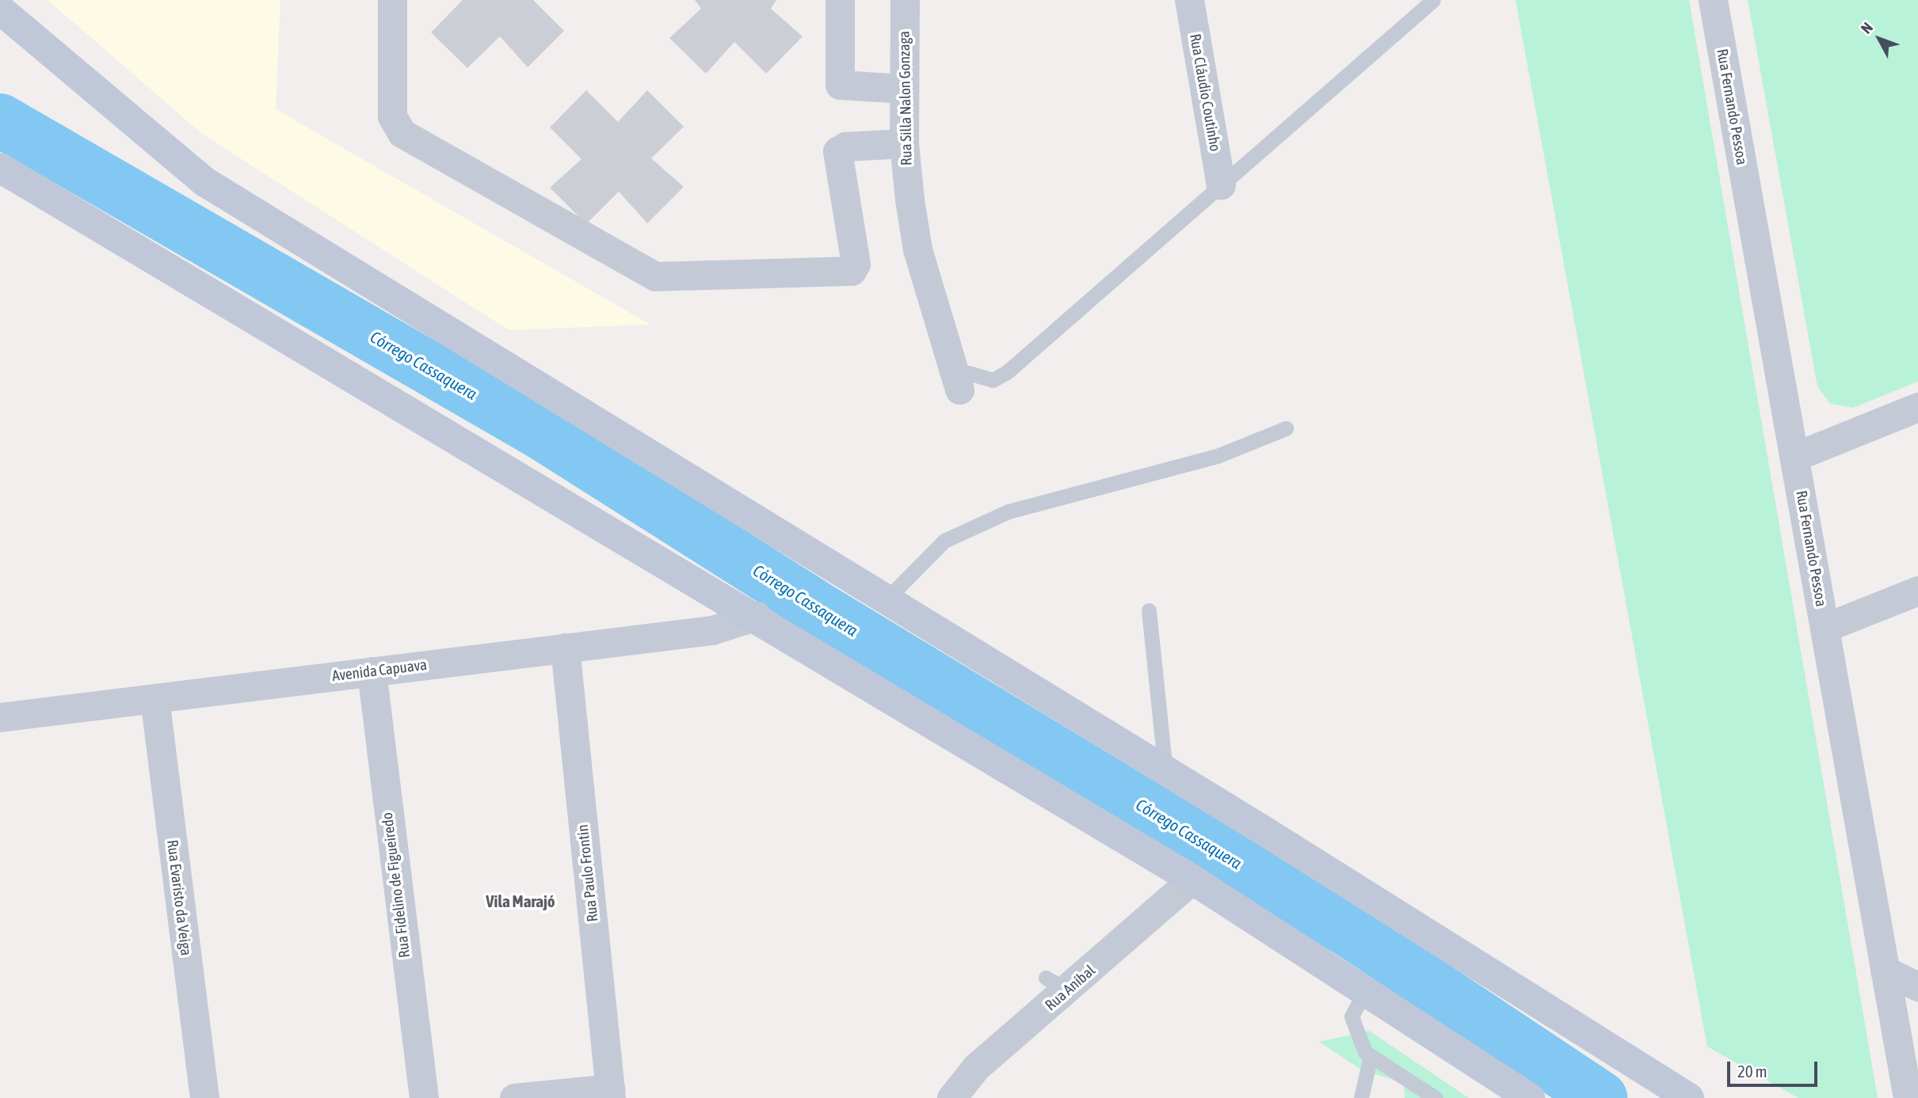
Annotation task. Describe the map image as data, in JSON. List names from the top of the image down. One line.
{"streets":{"street":["Rua Cláudio Coutinho","Rua Silla Nalon Gonzaga","Rua Fernando Pessoa","Avenida Capuava","Rua Paulo Frontin","Rua Fidelino de Figueiredo","Rua Evaristo da Veiga","Rua Aníbal"]},"crossings":[["Avenida Capuava","Rua Paulo Frontin"],["Avenida Capuava","Rua Fidelino de Figueiredo"],["Avenida Capuava","Rua Evaristo da Veiga"]],"districts":["Vila Marajó"],"water":["Córrego Cassaquera"],"scale_bar":"20 m","north":"top left"}
